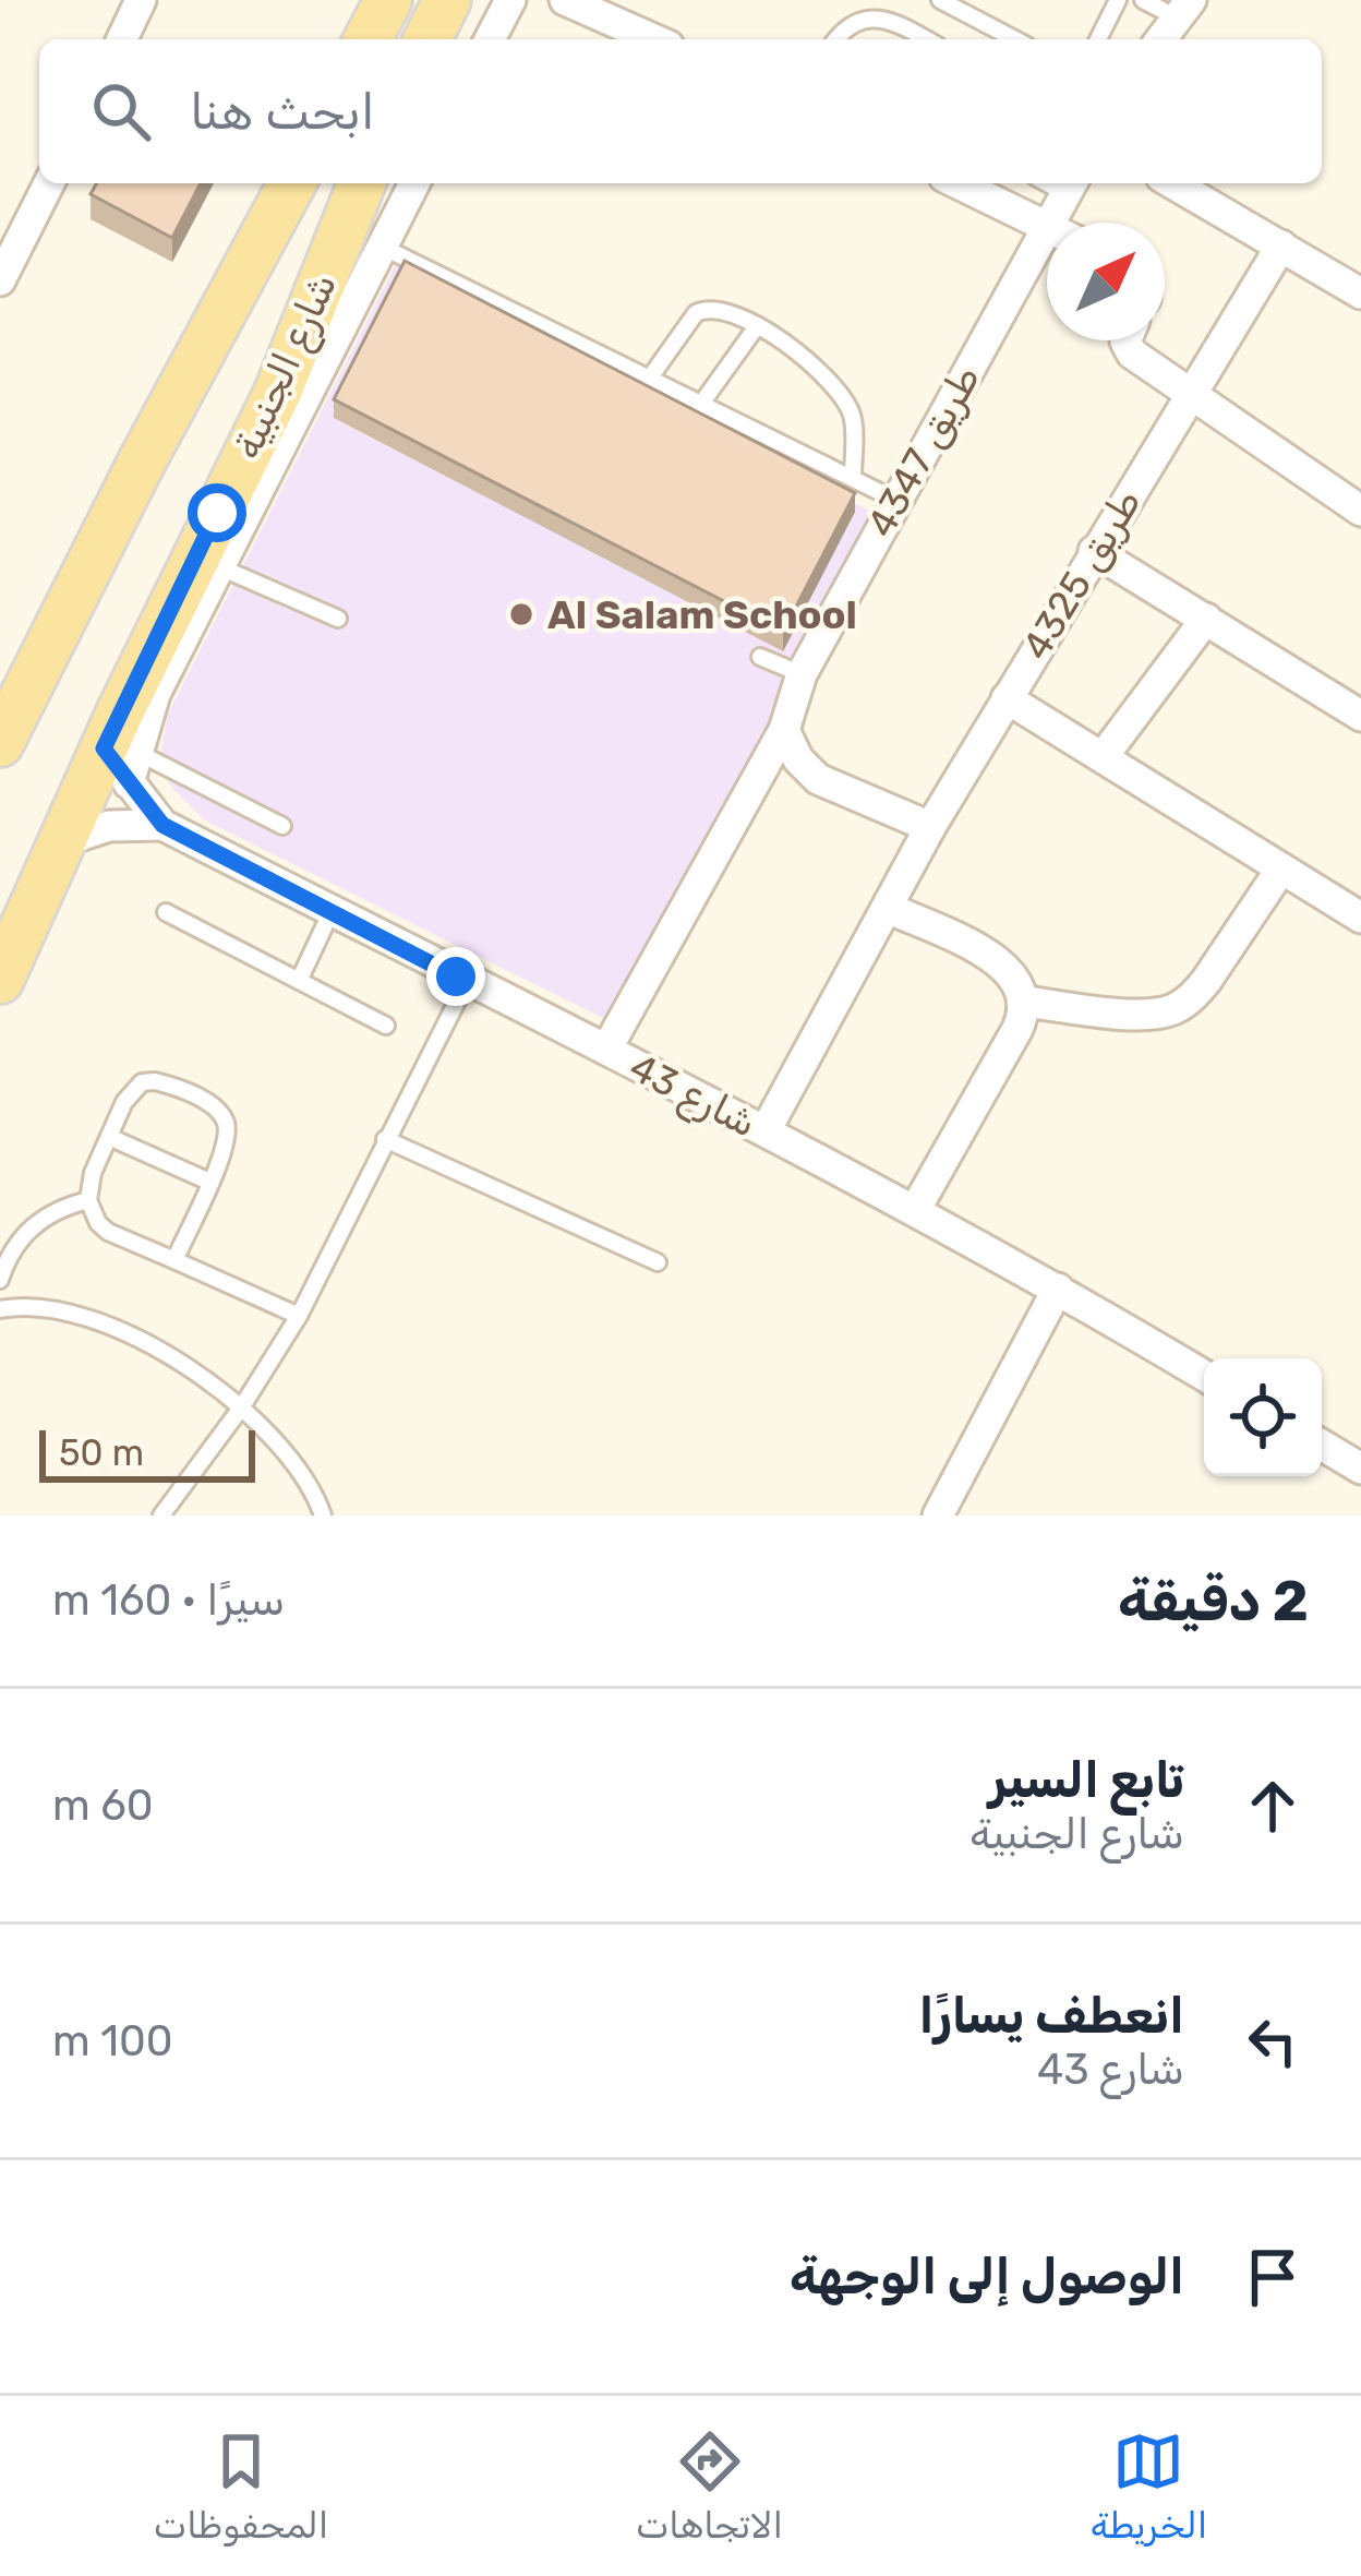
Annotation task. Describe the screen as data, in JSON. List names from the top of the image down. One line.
{"streets":{"main road":["شارع الجنبية"],"street":["طريق 4347","طريق 4325","شارع 43"]},"crossings":[["شارع الجنبية","شارع 43"],["طريق 4347","شارع 43"],["طريق 4325","شارع 43"]],"places":["Al Salam School"],"scale_bar":"50 m","north":"top right","page":{"search":"ابحث هنا","scale":"50 m","heading":["2 دقيقة","سيرًا · 160 m"],"list":[["تابع السير","شارع الجنبية","60 m"],["انعطف يسارًا","شارع 43","100 m"],"الوصول إلى الوجهة"],"nav":["الخريطة","الاتجاهات","المحفوظات"]}}
